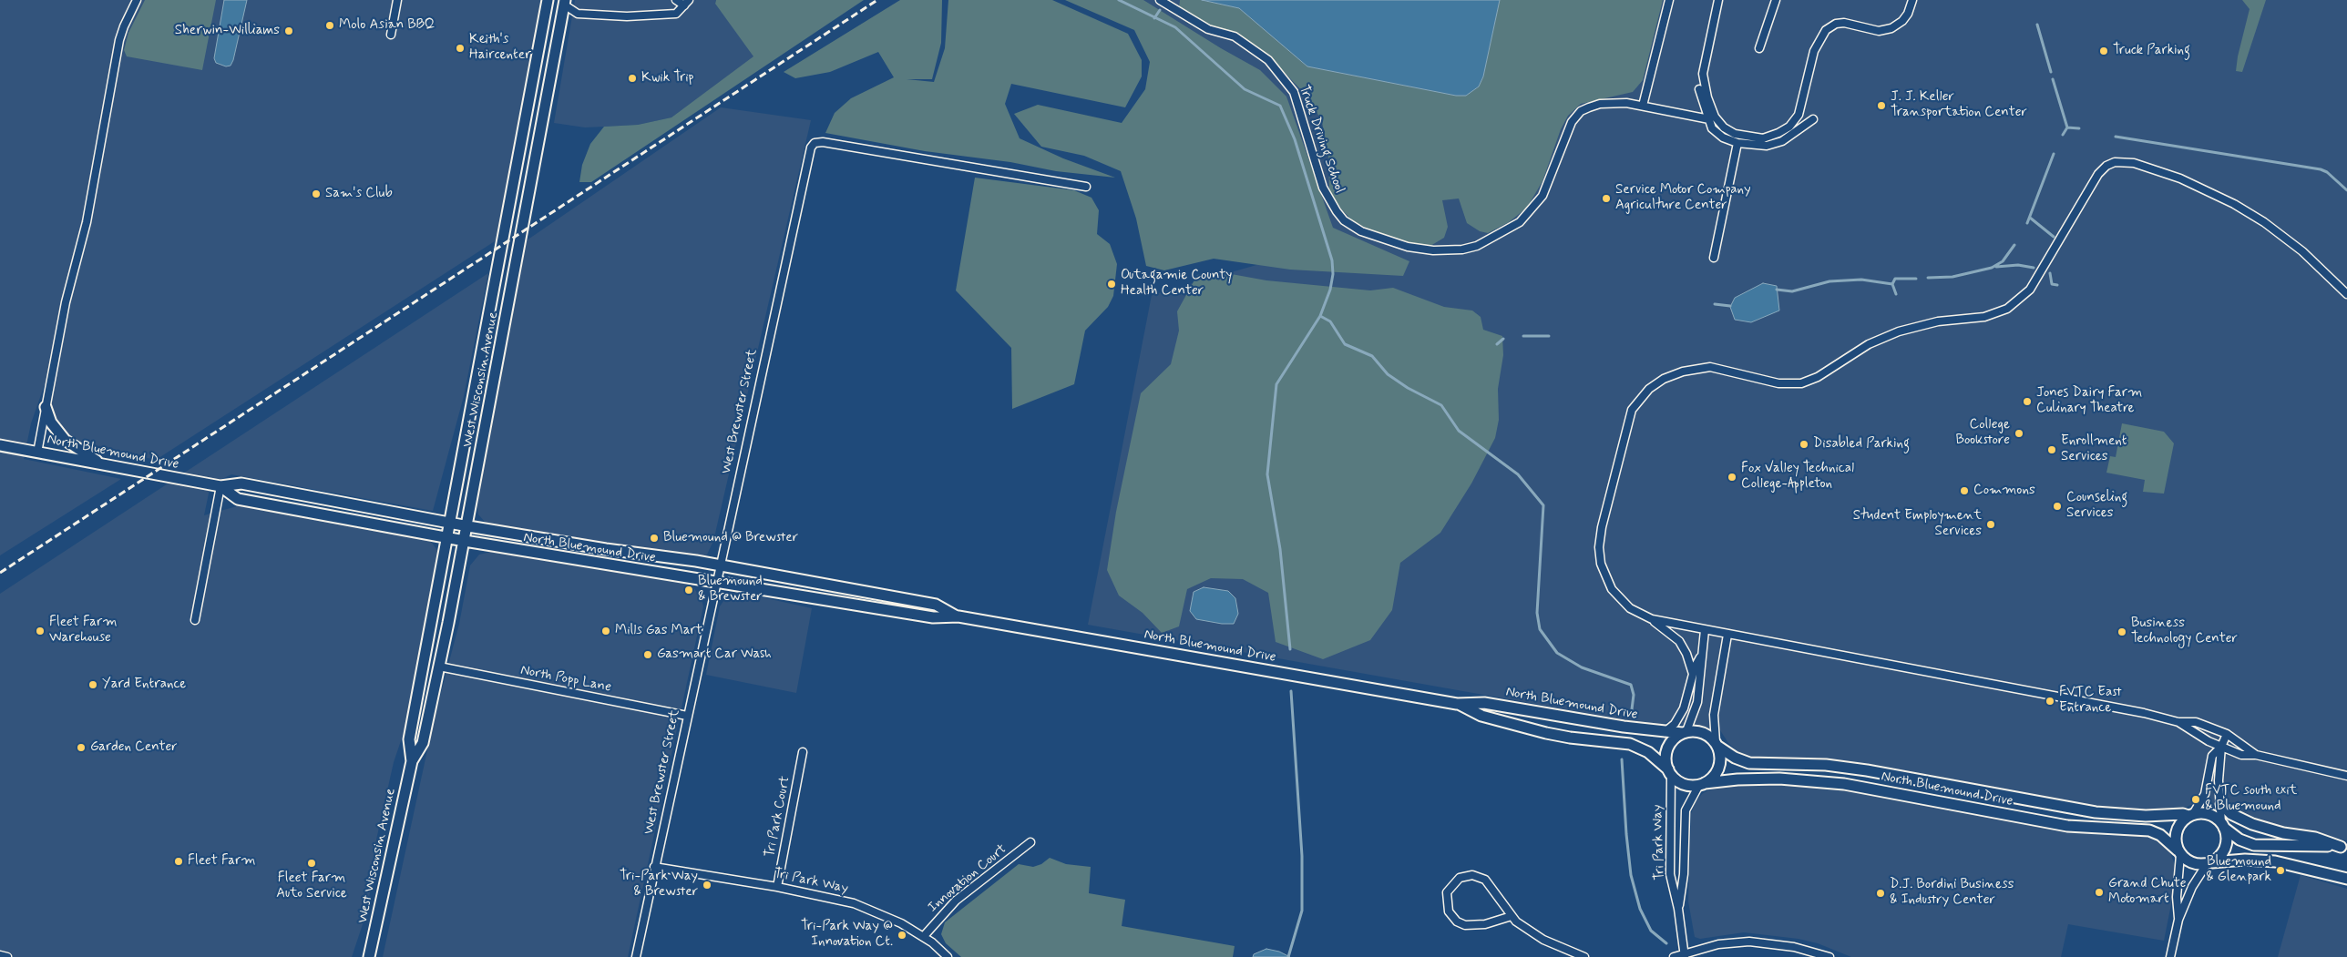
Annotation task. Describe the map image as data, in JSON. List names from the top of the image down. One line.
{"streets":{"main road":["West Wisconsin Avenue","North Bluemound Drive"],"street":["Truck Driving School","West Brewster Street","North Popp Lane","Tri Park Court","Tri Park Way","Innovation Court"]},"crossings":[["West Wisconsin Avenue","North Bluemound Drive"],["West Wisconsin Avenue","North Popp Lane"],["West Brewster Street","North Bluemound Drive"],["West Brewster Street","North Popp Lane"],["West Brewster Street","Tri Park Way"],["North Bluemound Drive","Tri Park Way"],["Tri Park Court","Tri Park Way"],["Tri Park Way","Innovation Court"]],"places":["Molo Asian BBQ","Sherwin-Williams","Keith's Haircenter","Truck Parking","Kwik Trip","J. J. Keller Transportation Center","Sam's Club","Service Motor Company Agriculture Center","Outagamie County Health Center","Jones Dairy Farm Culinary Theatre","College Bookstore","Disabled Parking","Enrollment Services","Fox Valley Technical College-Appleton","Commons","Counseling Services","Student Employment Services","Bluemound @ Brewster","Bluemound & Brewster","Fleet Farm Warehouse","Mills Gas Mart","Business Technology Center","Gasmart Car Wash","Yard Entrance","FVTC East Entrance","Garden Center","FVTC south exit & Bluemound","Fleet Farm","Fleet Farm Auto Service","Bluemound & Glenpark","Tri-Park Way & Brewster","Grand Chute Motomart","D.J. Bordini Business & Industry Center","Tri-Park Way @ Innovation Ct."]}
